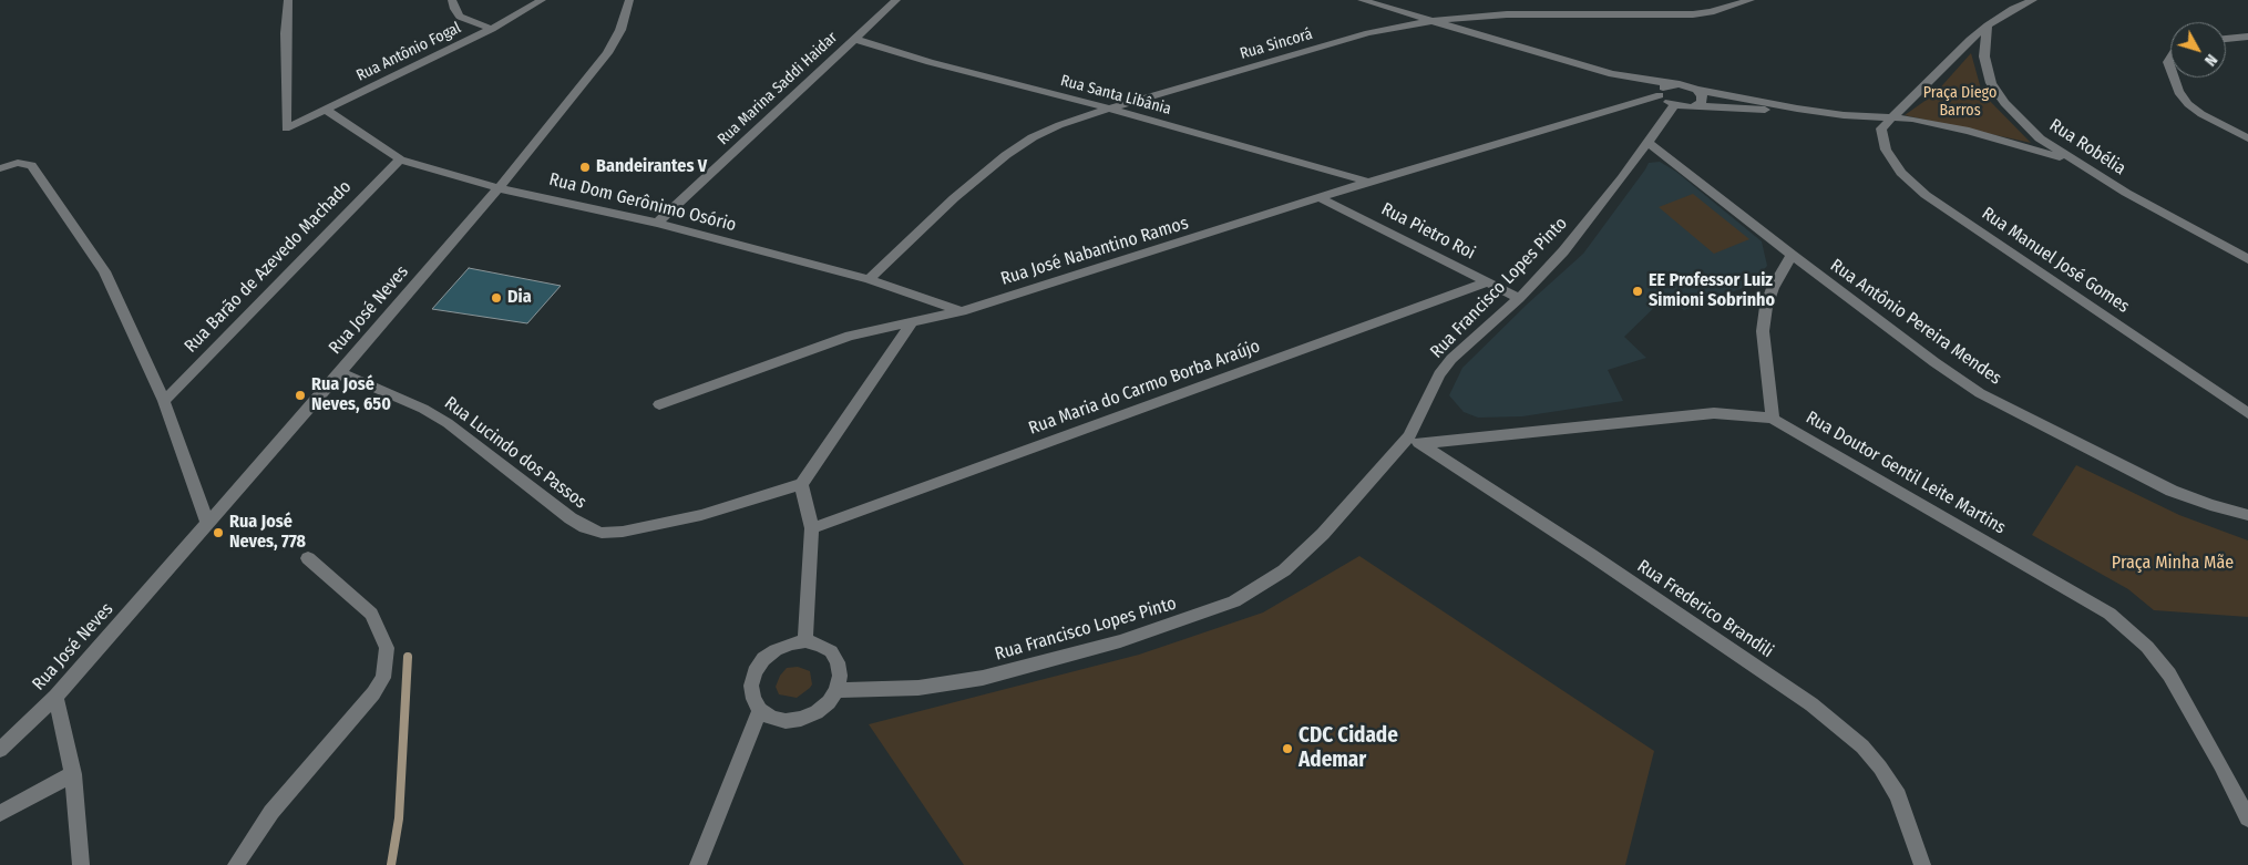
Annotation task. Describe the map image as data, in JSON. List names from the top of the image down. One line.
{"streets":{"street":["Rua Sincorá","Rua Antônio Fogal","Rua Marina Saddi Haidar","Rua Santa Libânia","Rua Robélia","Rua Dom Gerônimo Osório","Rua Pietro Roi","Rua José Nabantino Ramos","Rua Manuel José Gomes","Rua Barão de Azevedo Machado","Rua Francisco Lopes Pinto","Rua José Neves","Rua Antônio Pereira Mendes","Rua Maria do Carmo Borba Araújo","Rua Lucindo dos Passos","Rua Doutor Gentil Leite Martins","Rua Frederico Brandili"]},"crossings":[["Rua Sincorá","Rua Santa Libânia"],["Rua Sincorá","Rua Dom Gerônimo Osório"],["Rua Antônio Fogal","Rua Dom Gerônimo Osório"],["Rua Marina Saddi Haidar","Rua Santa Libânia"],["Rua Marina Saddi Haidar","Rua Dom Gerônimo Osório"],["Rua Santa Libânia","Rua José Nabantino Ramos"],["Rua Dom Gerônimo Osório","Rua José Nabantino Ramos"],["Rua Dom Gerônimo Osório","Rua Barão de Azevedo Machado"],["Rua Dom Gerônimo Osório","Rua José Neves"],["Rua Pietro Roi","Rua José Nabantino Ramos"],["Rua Pietro Roi","Rua Francisco Lopes Pinto"],["Rua Pietro Roi","Rua Maria do Carmo Borba Araújo"],["Rua José Nabantino Ramos","Rua Francisco Lopes Pinto"],["Rua Francisco Lopes Pinto","Rua Antônio Pereira Mendes"],["Rua Francisco Lopes Pinto","Rua Doutor Gentil Leite Martins"],["Rua Francisco Lopes Pinto","Rua Frederico Brandili"],["Rua José Neves","Rua Lucindo dos Passos"],["Rua Doutor Gentil Leite Martins","Rua Frederico Brandili"]],"parks":["Praça Diego Barros","Praça Minha Mãe"],"places":["Bandeirantes V","EE Professor Luiz Simioni Sobrinho","Dia","Rua José Neves, 650","Rua José Neves, 778","CDC Cidade Ademar"],"north":"bottom right"}
